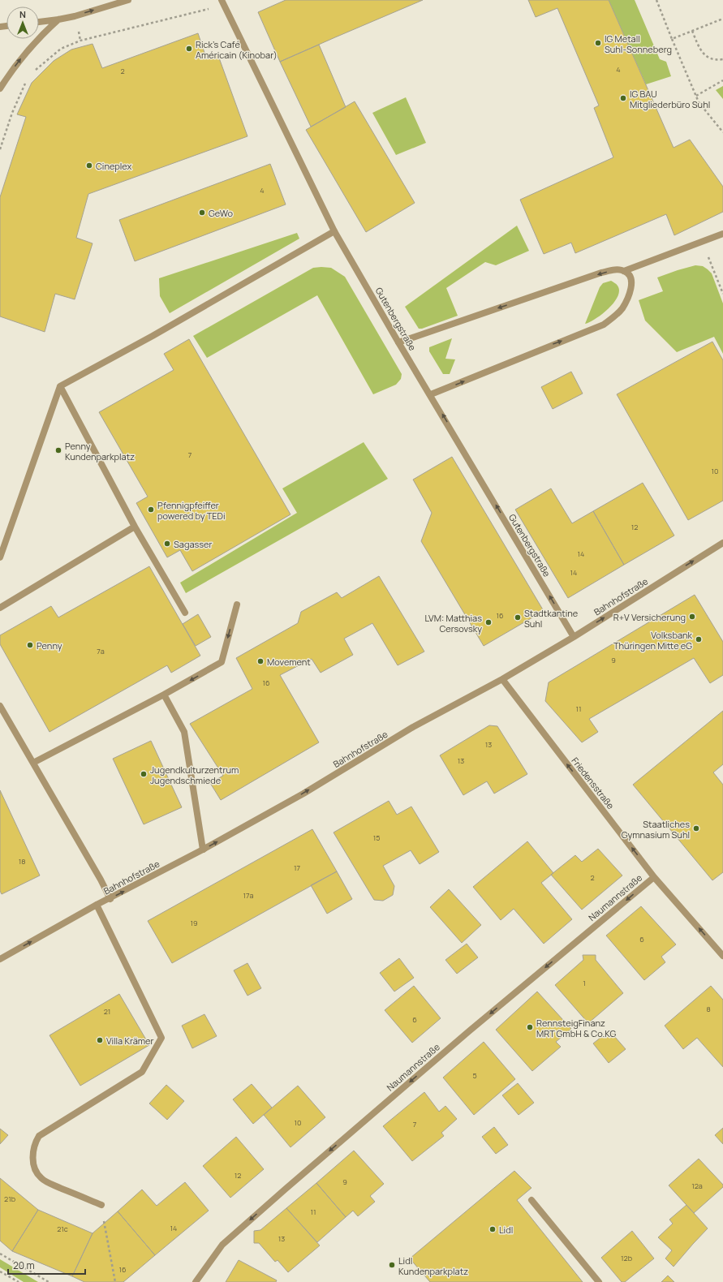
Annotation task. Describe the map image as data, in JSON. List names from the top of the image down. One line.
{"streets":{"street":["Gutenbergstraße","Bahnhofstraße","Friedensstraße","Naumannstraße"]},"crossings":[["Gutenbergstraße","Bahnhofstraße"],["Bahnhofstraße","Friedensstraße"],["Friedensstraße","Naumannstraße"]],"one_way":["Gutenbergstraße","Bahnhofstraße","Friedensstraße","Naumannstraße"],"places":["IG Metall Suhl-Sonneberg","Rick's Café Américain (Kinobar)","IG BAU Mitgliederbüro Suhl","Cineplex","GeWo","Penny Kundenparkplatz","Pfennigpfeiffer powered by TEDi","Sagasser","R+V Versicherung","Stadtkantine Suhl","LVM: Matthias Cersovsky","Volksbank Thüringen Mitte eG","Penny","Movement","Jugendkulturzentrum Jugendschmiede","Staatliches Gymnasium Suhl","RennsteigFinanz MRT GmbH & Co.KG","Villa Krämer","Lidl","Lidl Kundenparkplatz"],"house_numbers":["4","2","4","7","10","12","14","14","16","7a","9","16","11","13","13","15","18","17","2","17a","19","6","1","8","21","6","5","10","7","12","9","12a","21b","11","14","21c","13","12b","16"],"scale_bar":"20 m","north":"top"}
